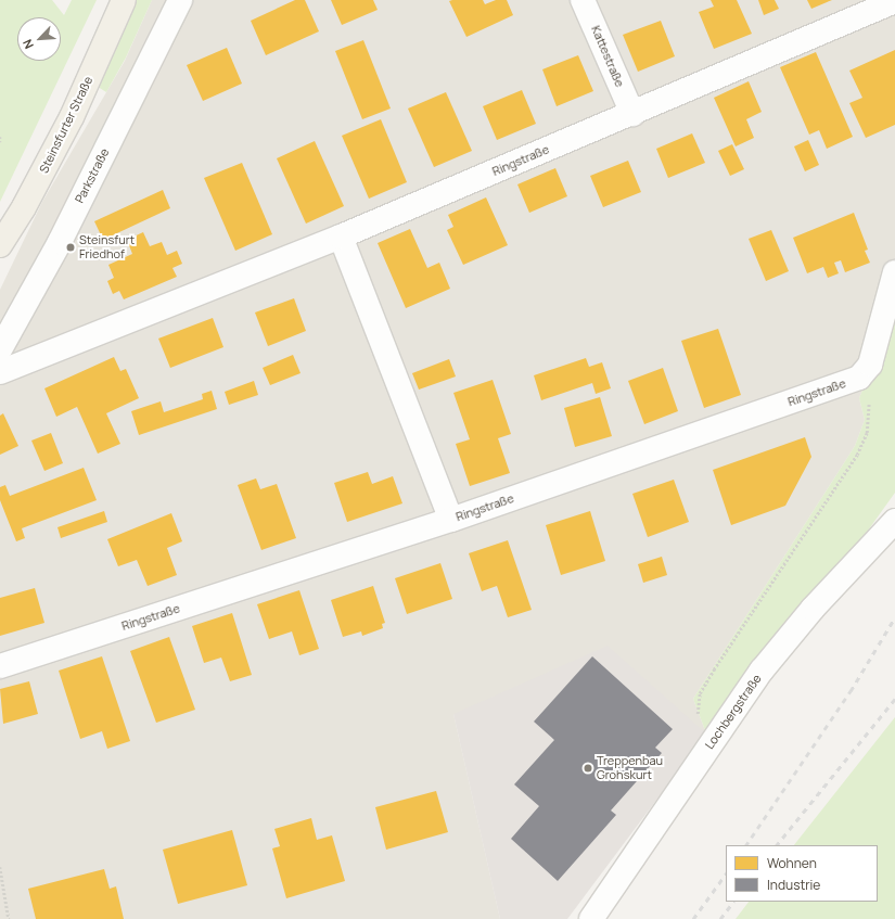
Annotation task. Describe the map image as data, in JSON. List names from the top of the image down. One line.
{"streets":{"main road":["Steinsfurter Straße"],"street":["Kattestraße","Ringstraße","Parkstraße","Lochbergstraße"]},"crossings":[["Kattestraße","Ringstraße"]],"places":["Steinsfurt Friedhof","Treppenbau Grohskurt"],"legend":["Wohnen","Industrie"],"north":"bottom left"}
